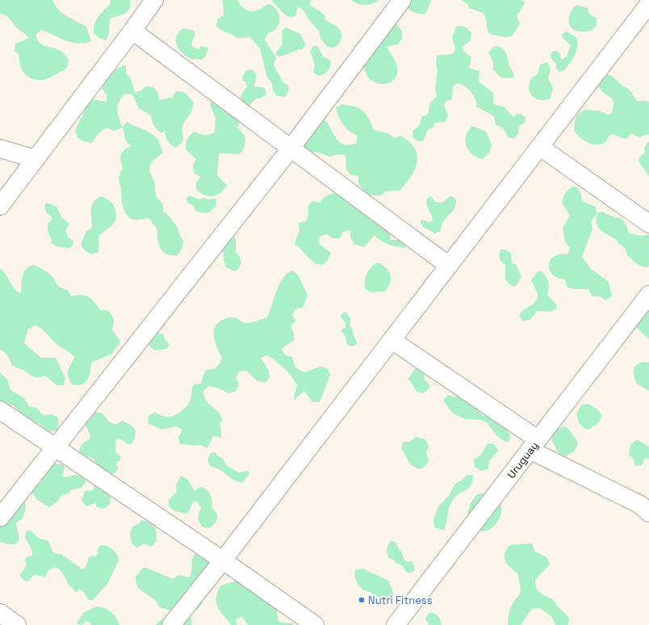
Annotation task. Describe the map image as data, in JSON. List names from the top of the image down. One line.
{"streets":{"street":["Uruguay"]},"places":["Nutri Fitness"]}
